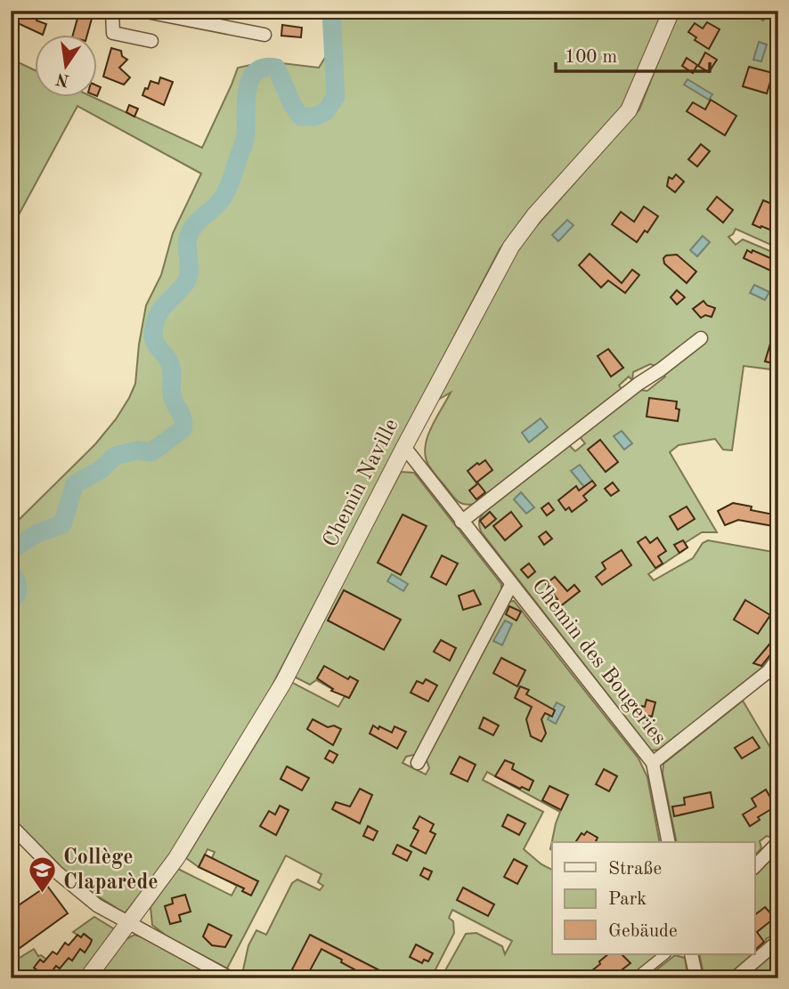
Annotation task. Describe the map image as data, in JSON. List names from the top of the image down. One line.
{"streets":{"street":["Chemin Naville","Chemin des Bougeries"]},"crossings":[["Chemin Naville","Chemin des Bougeries"]],"places":{"school or university":["Collège Claparède"]},"legend":["Straße","Park","Gebäude"],"scale_bar":"100 m","north":"bottom"}
